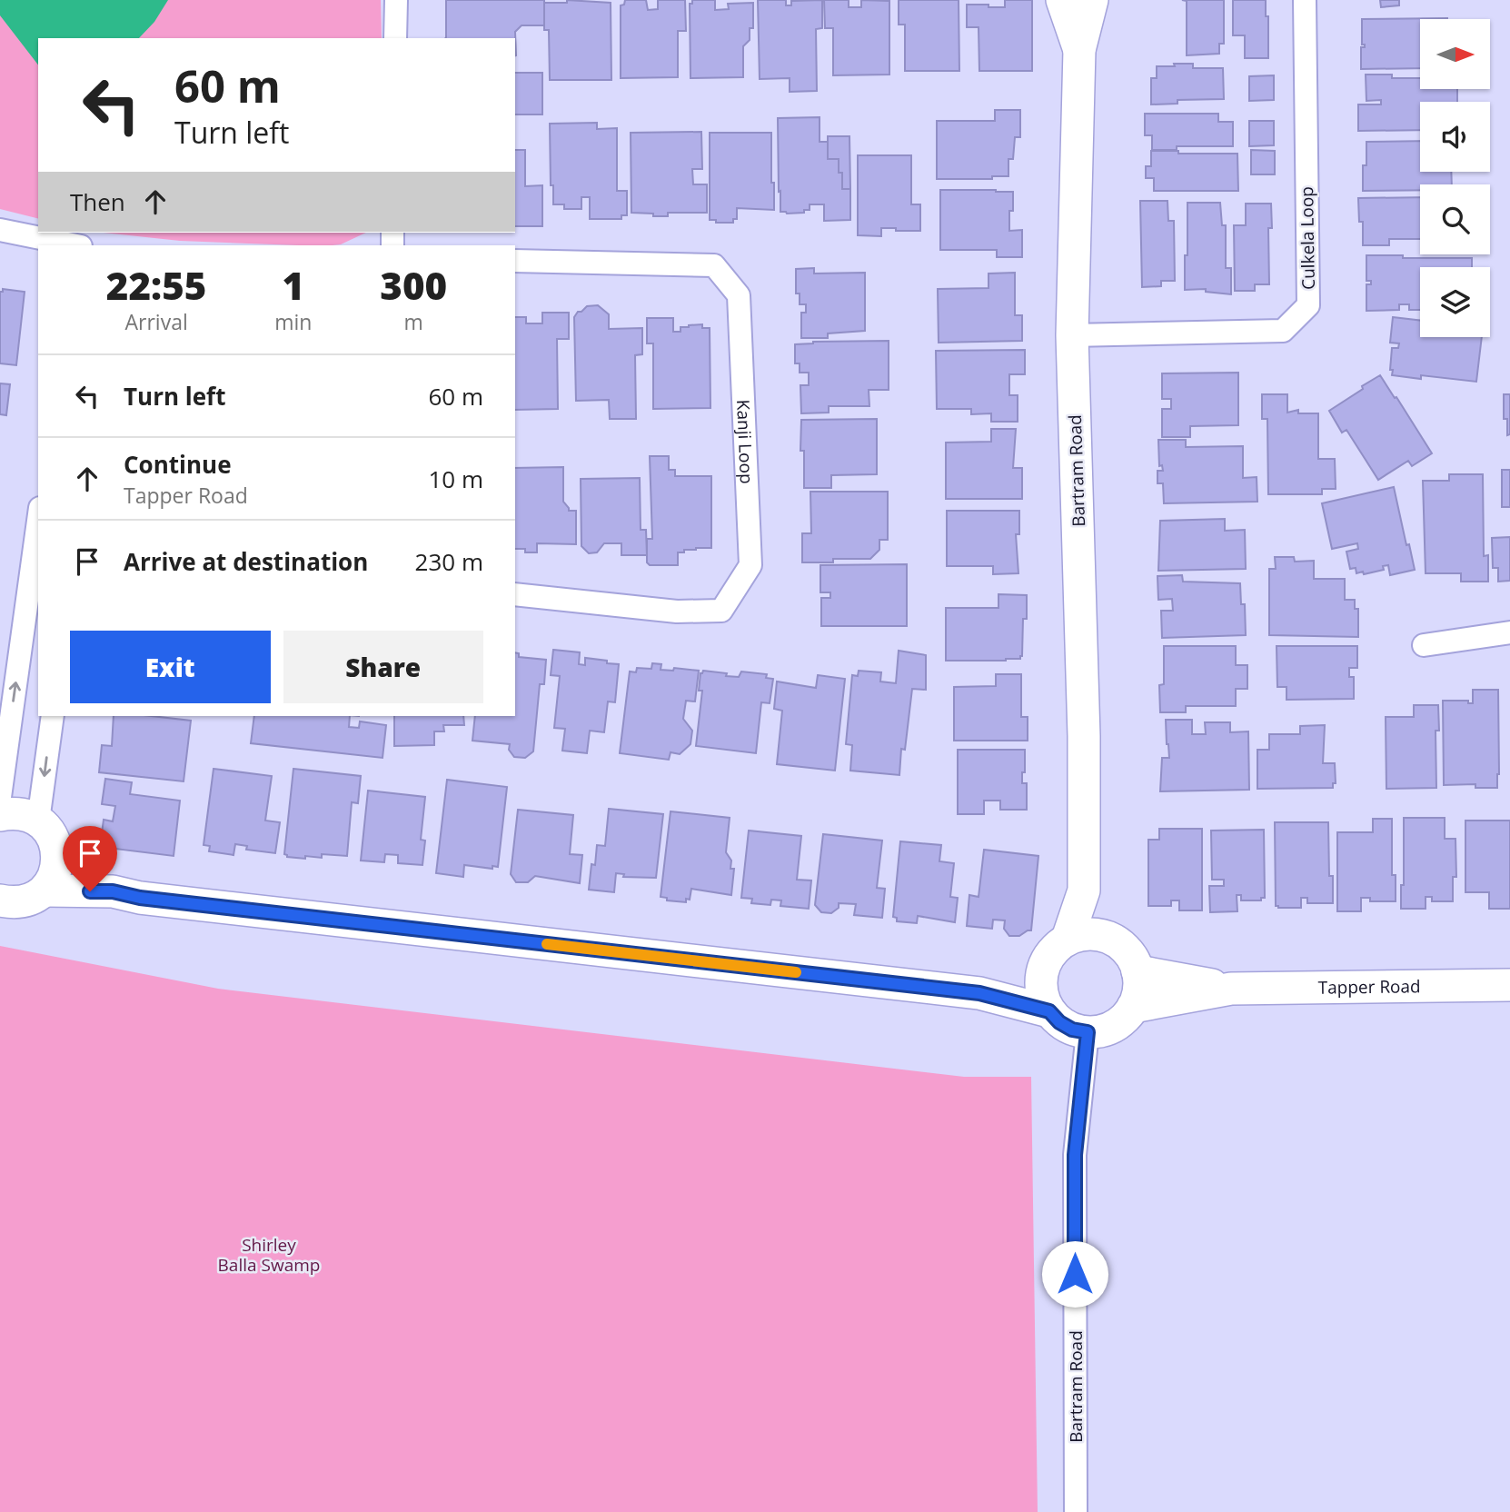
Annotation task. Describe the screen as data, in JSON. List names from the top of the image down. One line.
{"streets":{"street":["Culkela Loop","Kanji Loop","Bartram Road","Tapper Road"]},"crossings":[["Culkela Loop","Bartram Road"],["Bartram Road","Tapper Road"]],"parks":["Shirley Balla Swamp"],"north":"right","page":{"turn":["60 m","Turn left"],"then":"Then","eta":["22:55","Arrival","1","min","300","m"],"list":[{"name":"Turn left","value":"60 m"},{"name":"Continue","note":"Tapper Road","value":"10 m"},{"name":"Arrive at destination","value":"230 m"}],"buttons":["Exit","Share"]}}
